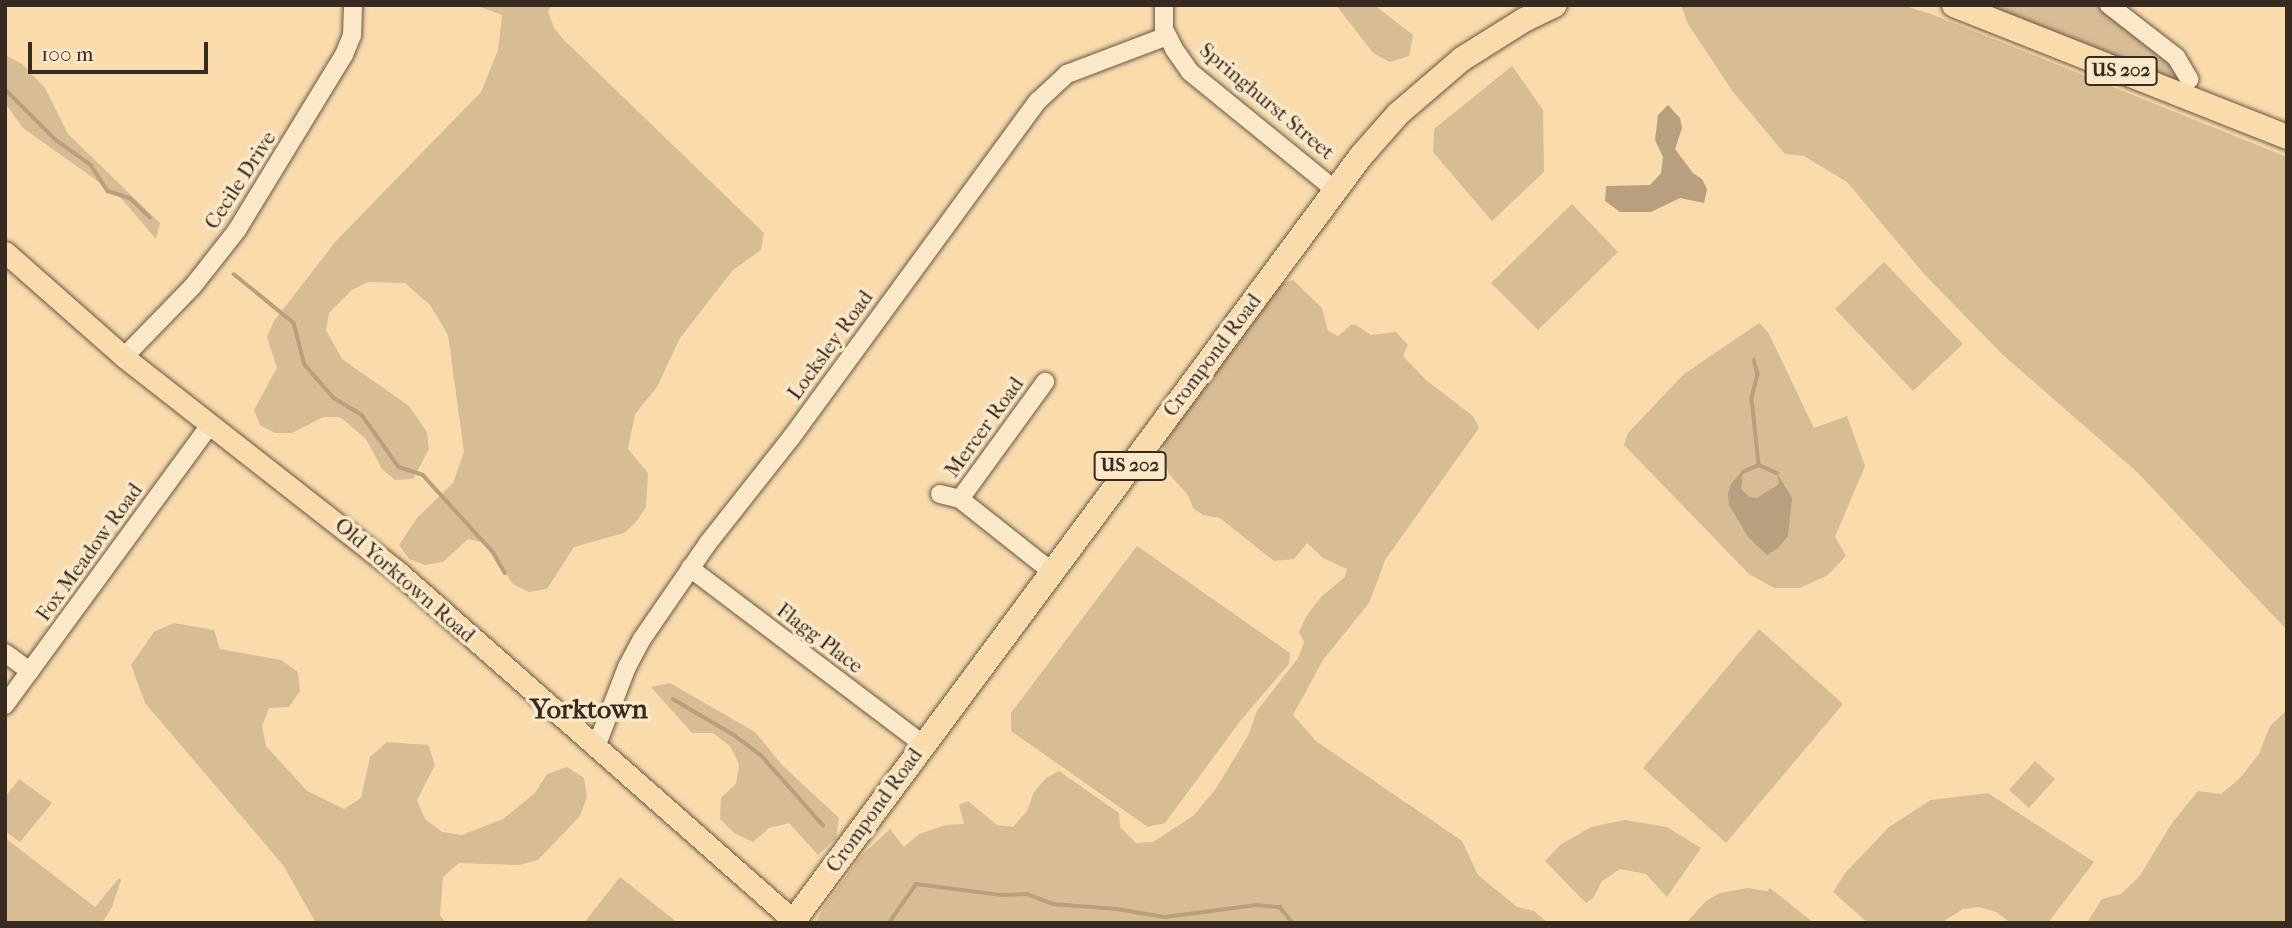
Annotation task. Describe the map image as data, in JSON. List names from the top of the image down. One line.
{"streets":{"highway":["US 202","Crompond Road"],"main road":["Old Yorktown Road"],"street":["Springhurst Street","Cecile Drive","Locksley Road","Mercer Road","Fox Meadow Road","Flagg Place"]},"crossings":[["Springhurst Street","Locksley Road"],["Springhurst Street","Crompond Road"],["Cecile Drive","Old Yorktown Road"],["Locksley Road","Old Yorktown Road"],["Locksley Road","Flagg Place"],["Crompond Road","Old Yorktown Road"],["Crompond Road","Flagg Place"],["Fox Meadow Road","Old Yorktown Road"]],"districts":["Yorktown"],"scale_bar":"100 m"}
